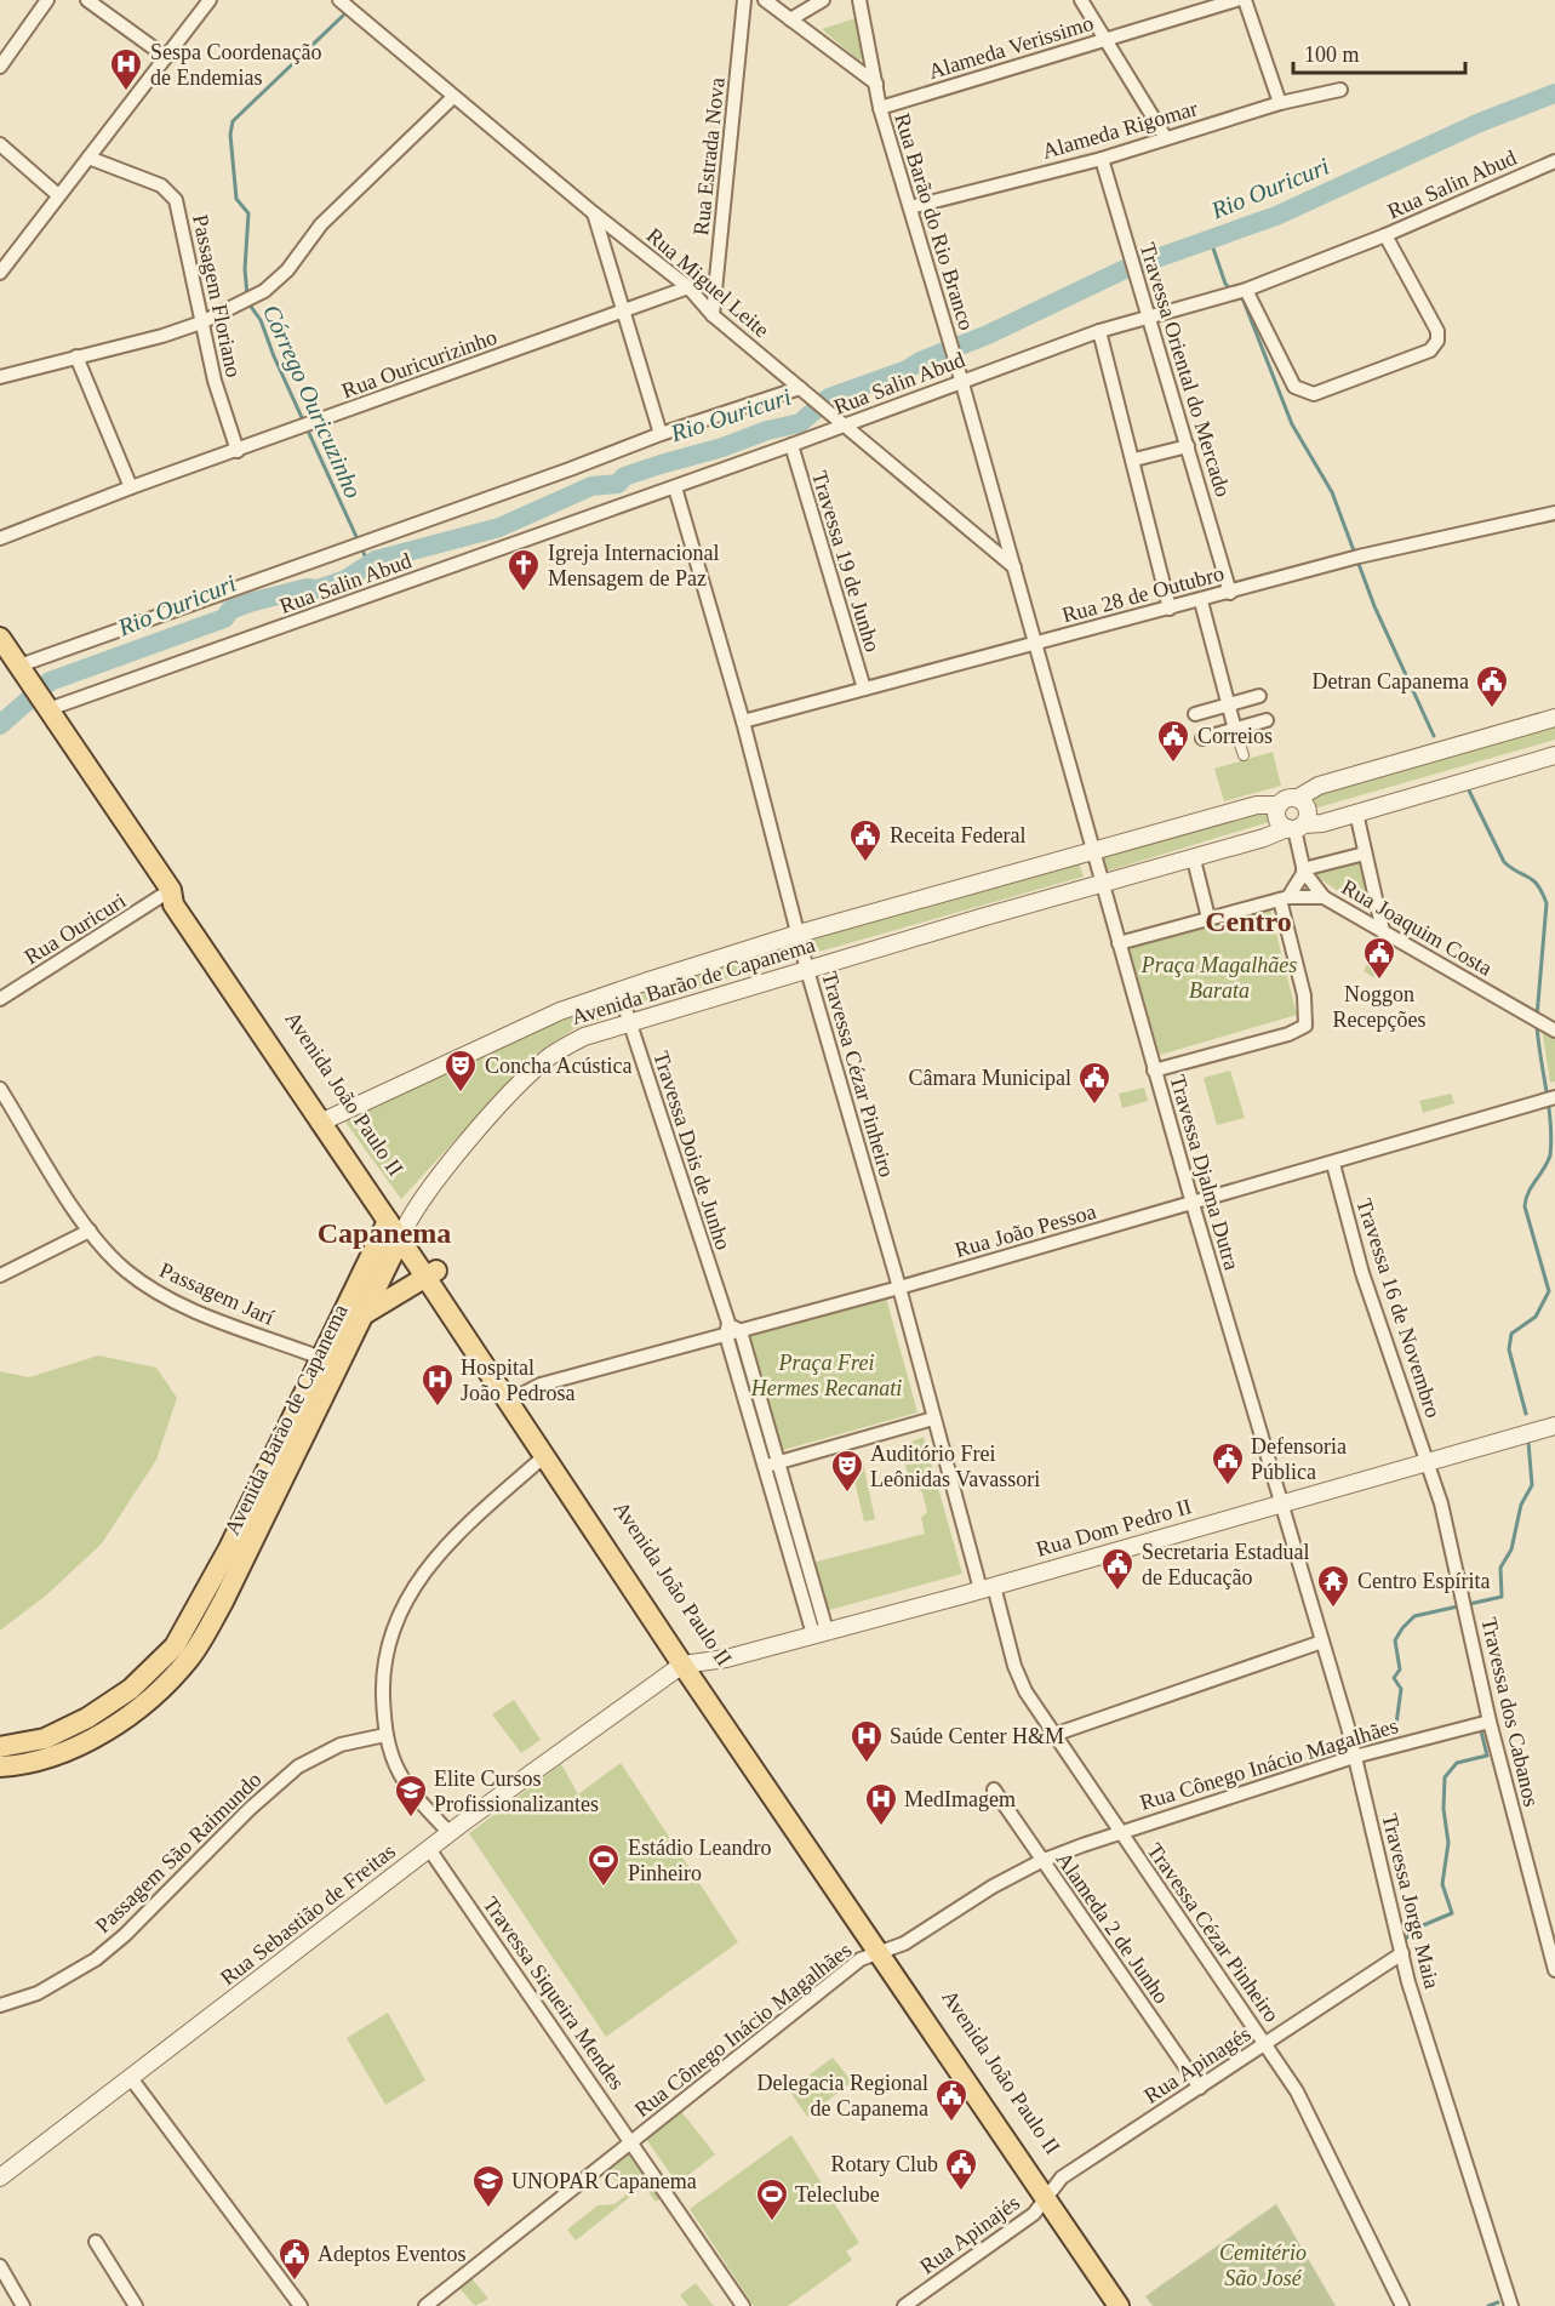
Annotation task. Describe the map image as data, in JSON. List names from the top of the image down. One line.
{"streets":{"main road":["Avenida Barão de Capanema","Avenida João Paulo II"],"street":["Alameda Verissimo","Alameda Rigomar","Rua Estrada Nova","Rua Salin Abud","Rua Barão do Rio Branco","Rua Miguel Leite","Passagem Floriano","Rua Ouricurizinho","Travessa Oriental do Mercado","Travessa 19 de Junho","Rua 28 de Outubro","Rua Joaquim Costa","Rua Ouricuri","Travessa Cézar Pinheiro","Travessa Dois de Junho","Travessa Djalma Dutra","Rua João Pessoa","Passagem Jarí","Travessa 16 de Novembro","Rua Dom Pedro II","Travessa dos Cabanos","Rua Cônego Inácio Magalhães","Passagem São Raimundo","Travessa Jorge Maia","Rua Sebastião de Freitas","Alameda 2 de Junho","Travessa Siqueira Mendes","Rua Apinagés","Rua Apinajés"]},"crossings":[["Alameda Verissimo","Rua Barão do Rio Branco"],["Alameda Rigomar","Rua Barão do Rio Branco"],["Alameda Rigomar","Travessa Oriental do Mercado"],["Rua Estrada Nova","Rua Miguel Leite"],["Rua Salin Abud","Rua Barão do Rio Branco"],["Rua Salin Abud","Rua Miguel Leite"],["Rua Salin Abud","Travessa Oriental do Mercado"],["Rua Salin Abud","Travessa 19 de Junho"],["Rua Salin Abud","Travessa Cézar Pinheiro"],["Rua Salin Abud","Avenida João Paulo II"],["Rua Barão do Rio Branco","Rua Miguel Leite"],["Rua Barão do Rio Branco","Rua 28 de Outubro"],["Rua Barão do Rio Branco","Avenida Barão de Capanema"],["Rua Barão do Rio Branco","Travessa Djalma Dutra"],["Rua Miguel Leite","Rua Ouricurizinho"],["Passagem Floriano","Rua Ouricurizinho"],["Travessa Oriental do Mercado","Rua 28 de Outubro"],["Travessa 19 de Junho","Rua 28 de Outubro"],["Rua 28 de Outubro","Travessa Cézar Pinheiro"],["Rua Joaquim Costa","Avenida Barão de Capanema"],["Rua Ouricuri","Avenida João Paulo II"],["Avenida Barão de Capanema","Travessa Cézar Pinheiro"],["Avenida Barão de Capanema","Avenida João Paulo II"],["Avenida Barão de Capanema","Travessa Dois de Junho"],["Avenida Barão de Capanema","Travessa Djalma Dutra"],["Avenida Barão de Capanema","Passagem Jarí"],["Travessa Cézar Pinheiro","Rua João Pessoa"],["Travessa Cézar Pinheiro","Rua Dom Pedro II"],["Travessa Cézar Pinheiro","Rua Cônego Inácio Magalhães"],["Travessa Cézar Pinheiro","Rua Apinagés"],["Avenida João Paulo II","Rua João Pessoa"],["Avenida João Paulo II","Rua Dom Pedro II"],["Avenida João Paulo II","Rua Cônego Inácio Magalhães"],["Avenida João Paulo II","Rua Sebastião de Freitas"],["Avenida João Paulo II","Rua Apinagés"],["Avenida João Paulo II","Rua Apinajés"],["Travessa Dois de Junho","Rua João Pessoa"],["Travessa Dois de Junho","Rua Dom Pedro II"],["Travessa Djalma Dutra","Rua João Pessoa"],["Travessa Djalma Dutra","Rua Dom Pedro II"],["Travessa Djalma Dutra","Travessa Jorge Maia"],["Rua João Pessoa","Travessa 16 de Novembro"],["Travessa 16 de Novembro","Rua Dom Pedro II"],["Travessa 16 de Novembro","Travessa dos Cabanos"],["Rua Dom Pedro II","Travessa dos Cabanos"],["Rua Dom Pedro II","Travessa Jorge Maia"],["Rua Dom Pedro II","Rua Sebastião de Freitas"],["Travessa dos Cabanos","Rua Cônego Inácio Magalhães"],["Rua Cônego Inácio Magalhães","Travessa Jorge Maia"],["Rua Cônego Inácio Magalhães","Alameda 2 de Junho"],["Rua Cônego Inácio Magalhães","Travessa Siqueira Mendes"],["Travessa Jorge Maia","Rua Apinagés"],["Rua Sebastião de Freitas","Travessa Siqueira Mendes"],["Alameda 2 de Junho","Rua Apinagés"],["Rua Apinagés","Rua Apinajés"]],"districts":["Centro","Capanema"],"water":["Rio Ouricuri","Córrego Ouricuzinho"],"parks":["Praça Magalhães Barata","Praça Frei Hermes Recanati","Cemitério São José"],"places":{"hospital":["Sespa Coordenação de Endemias","Hospital João Pedrosa","Saúde Center H&M","MedImagem"],"church":["Igreja Internacional Mensagem de Paz"],"public building":["Detran Capanema","Correios","Receita Federal","Noggon Recepções","Câmara Municipal","Defensoria Pública","Secretaria Estadual de Educação","Delegacia Regional de Capanema","Rotary Club","Adeptos Eventos"],"theatre":["Concha Acústica","Auditório Frei Leônidas Vavassori"],"temple":["Centro Espírita"],"school or university":["Elite Cursos Profissionalizantes","UNOPAR Capanema"],"sports":["Estádio Leandro Pinheiro","Teleclube"]},"scale_bar":"100 m"}
